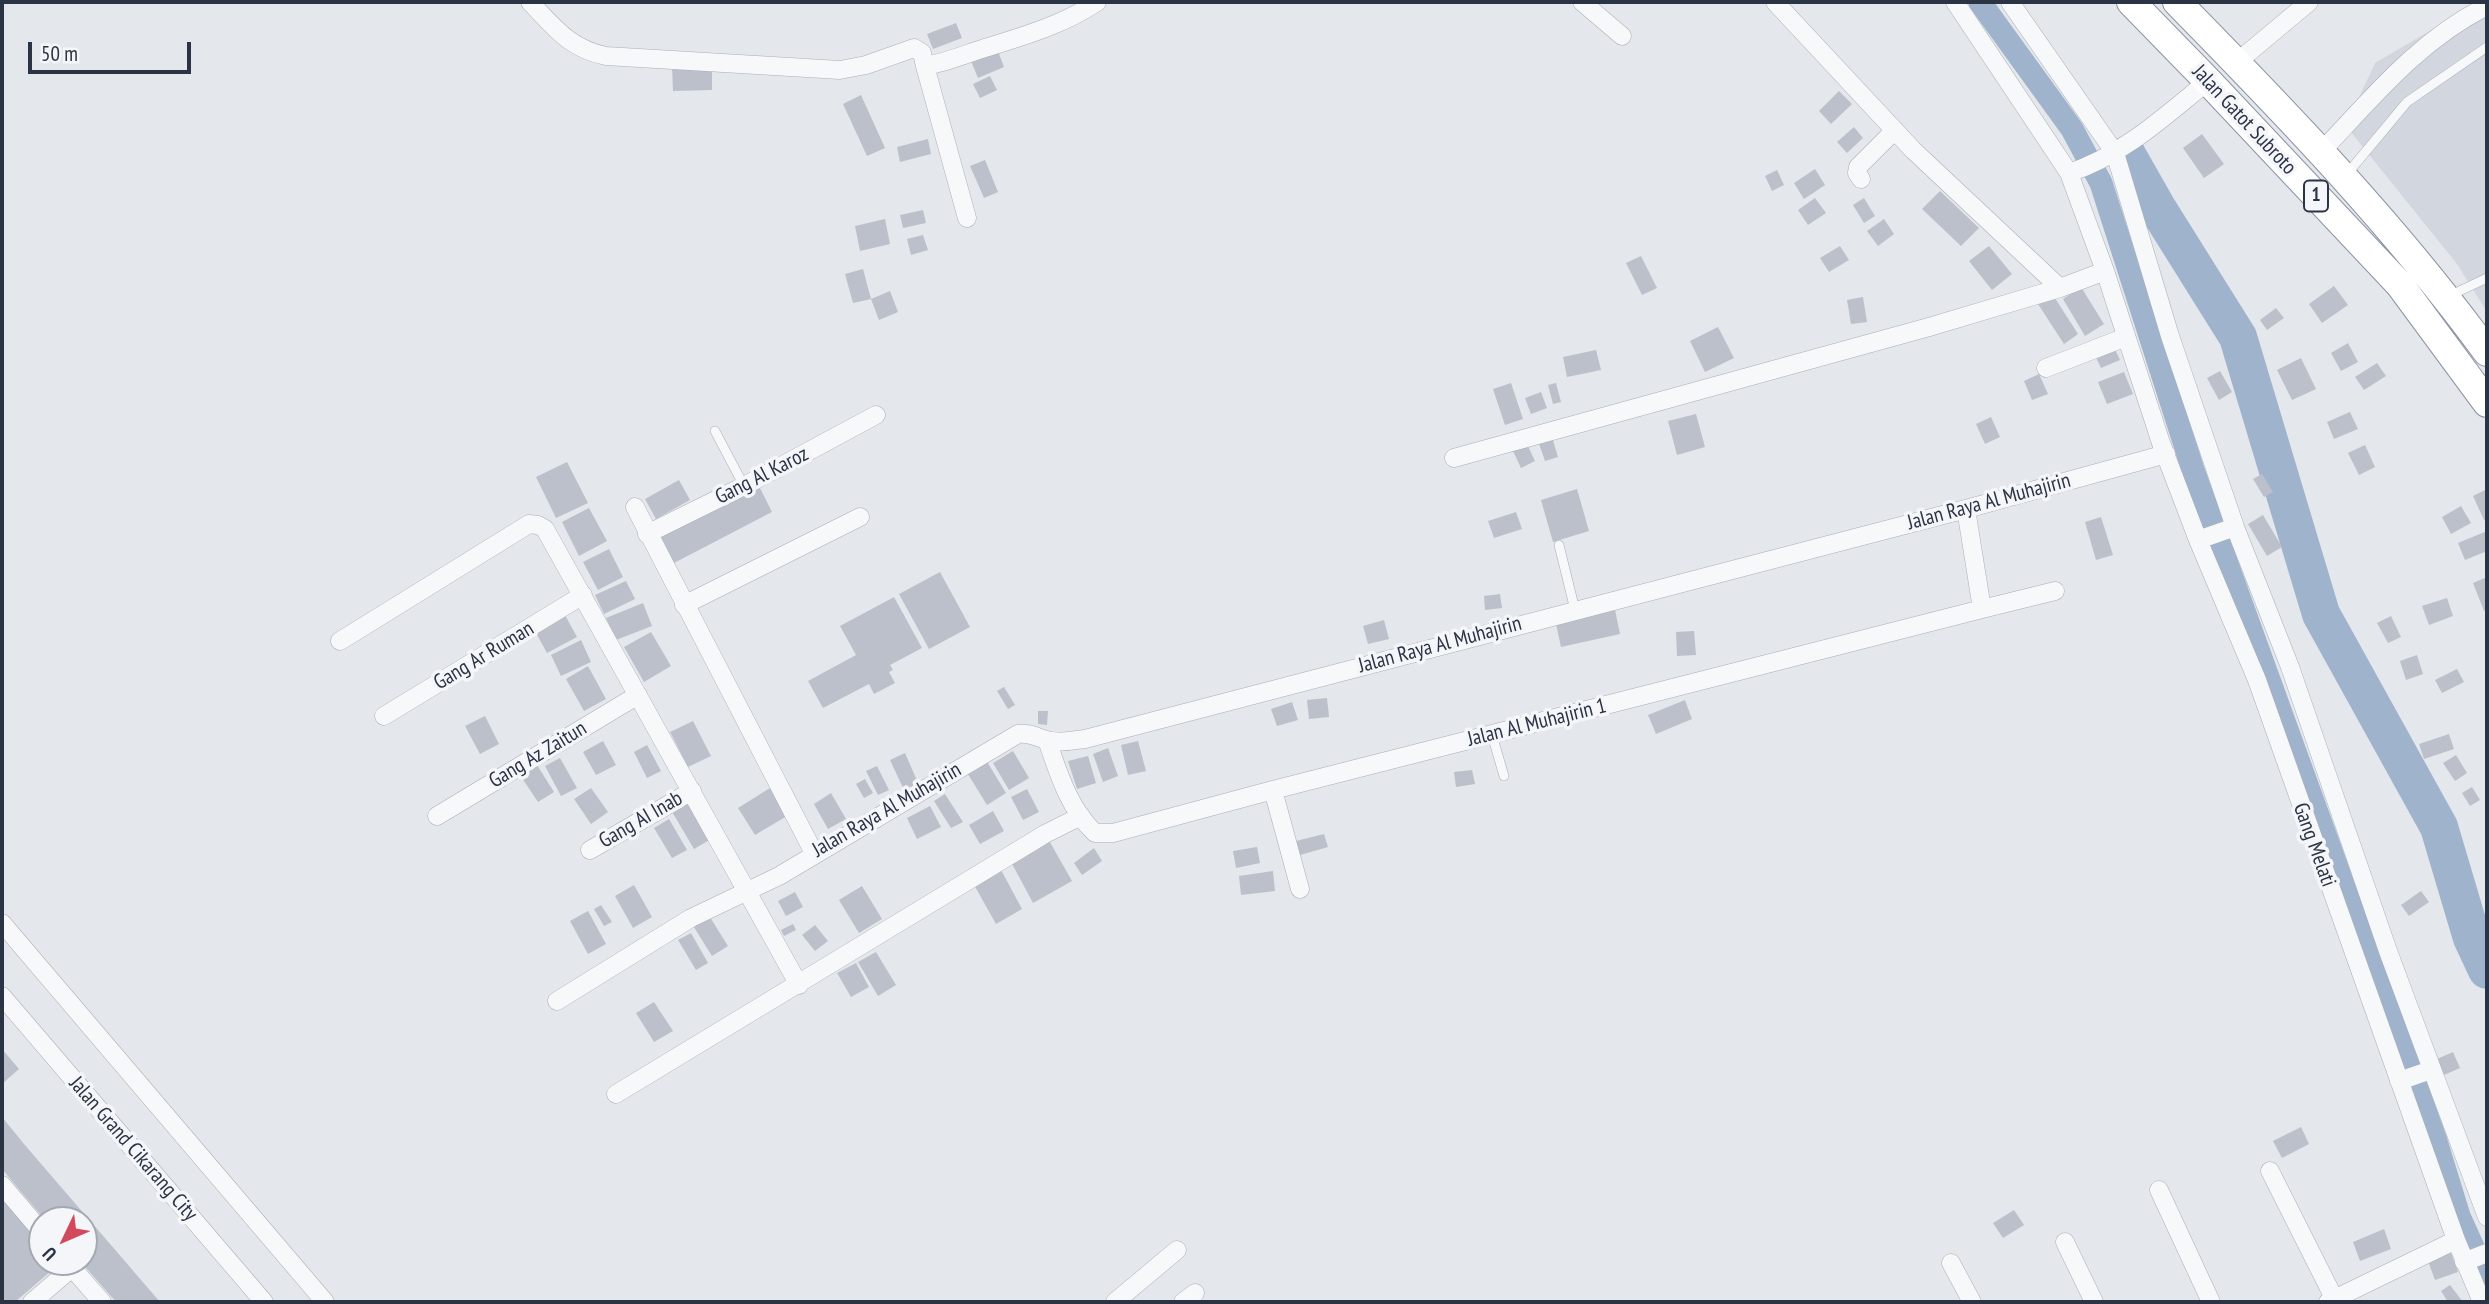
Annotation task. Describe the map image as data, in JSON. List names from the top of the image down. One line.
{"streets":{"highway":["Jalan Gatot Subroto","1"],"street":["Gang Al Karoz","Jalan Raya Al Muhajirin","Gang Ar Ruman","Jalan Al Muhajirin 1","Gang Az Zaitun","Gang AI Inab","Gang Melati","Jalan Grand Cikarang City"]},"crossings":[["Jalan Raya Al Muhajirin","Gang Melati"]],"scale_bar":"50 m","north":"bottom left"}
